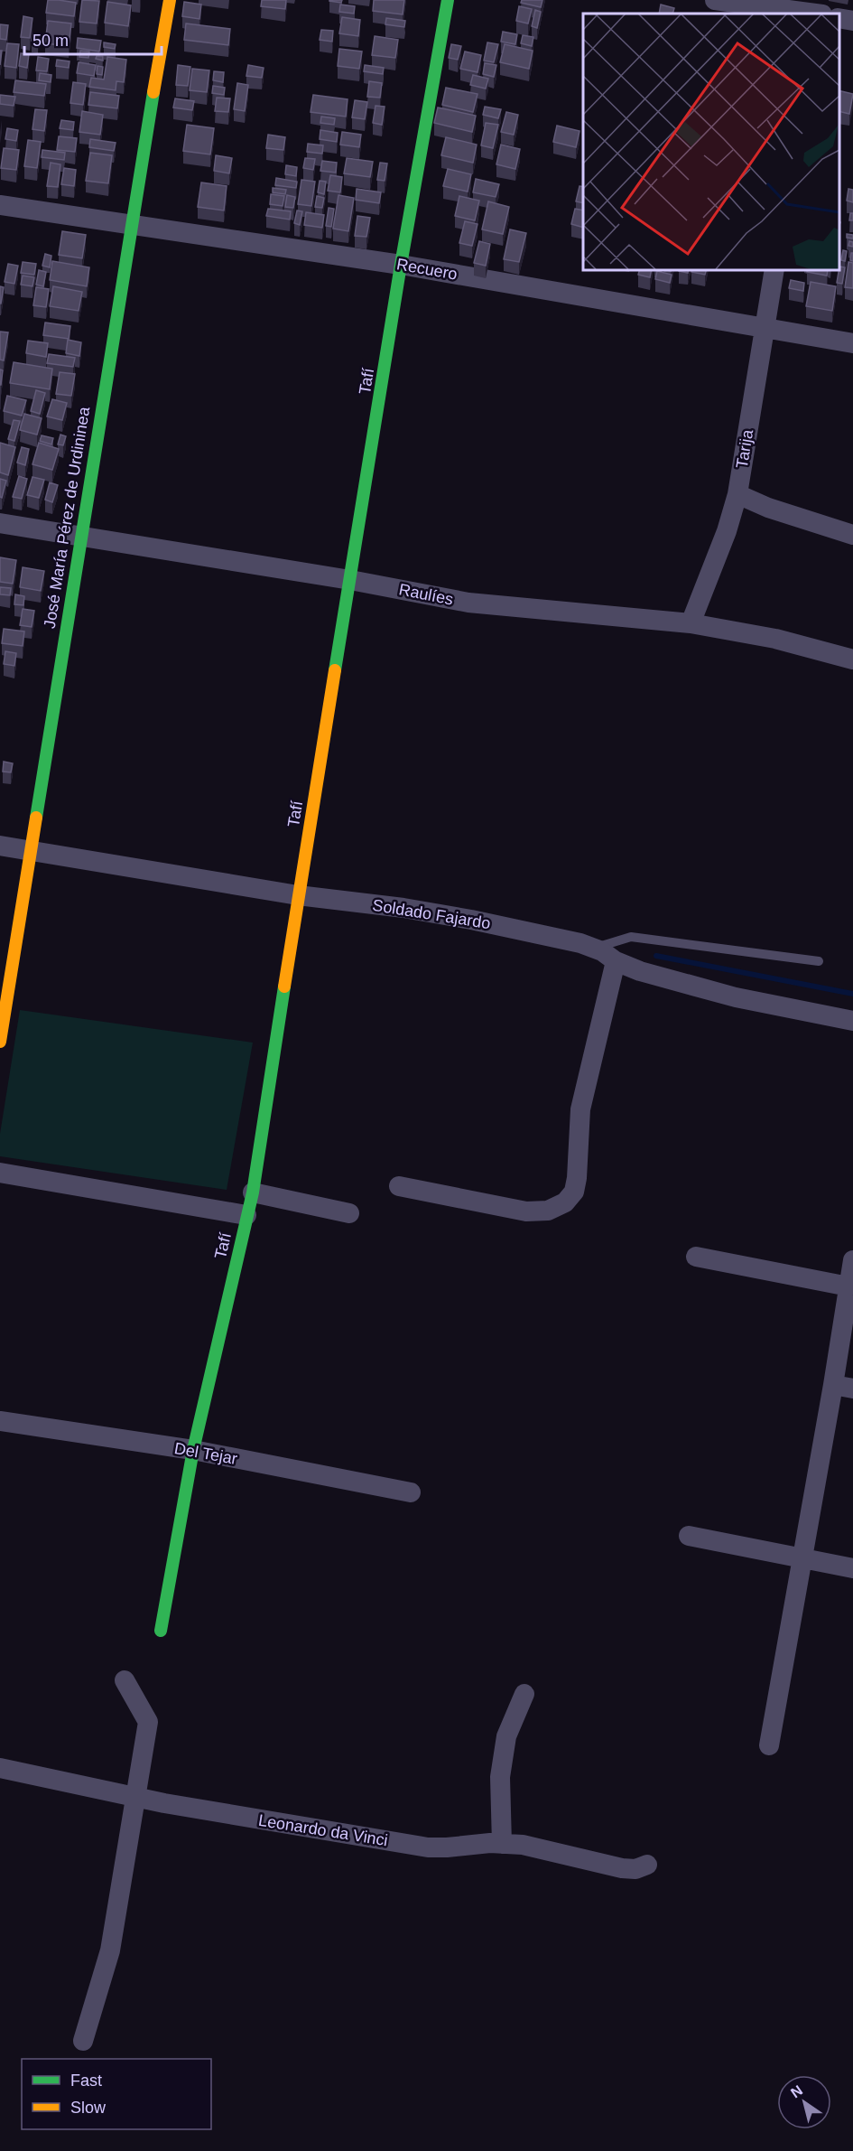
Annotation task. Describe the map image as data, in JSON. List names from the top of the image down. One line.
{"streets":{"street":["Recuero","Tafí","Tarija","José María Pérez de Urdininea","Raulíes","Soldado Fajardo","Del Tejar","Leonardo da Vinci"]},"crossings":[["Recuero","Tafí"],["Recuero","Tarija"],["Recuero","José María Pérez de Urdininea"],["Tafí","Raulíes"],["Tafí","Soldado Fajardo"],["Tafí","Del Tejar"],["Tarija","Raulíes"],["José María Pérez de Urdininea","Raulíes"],["José María Pérez de Urdininea","Soldado Fajardo"]],"legend":["Fast","Slow"],"scale_bar":"50 m","north":"top left"}
